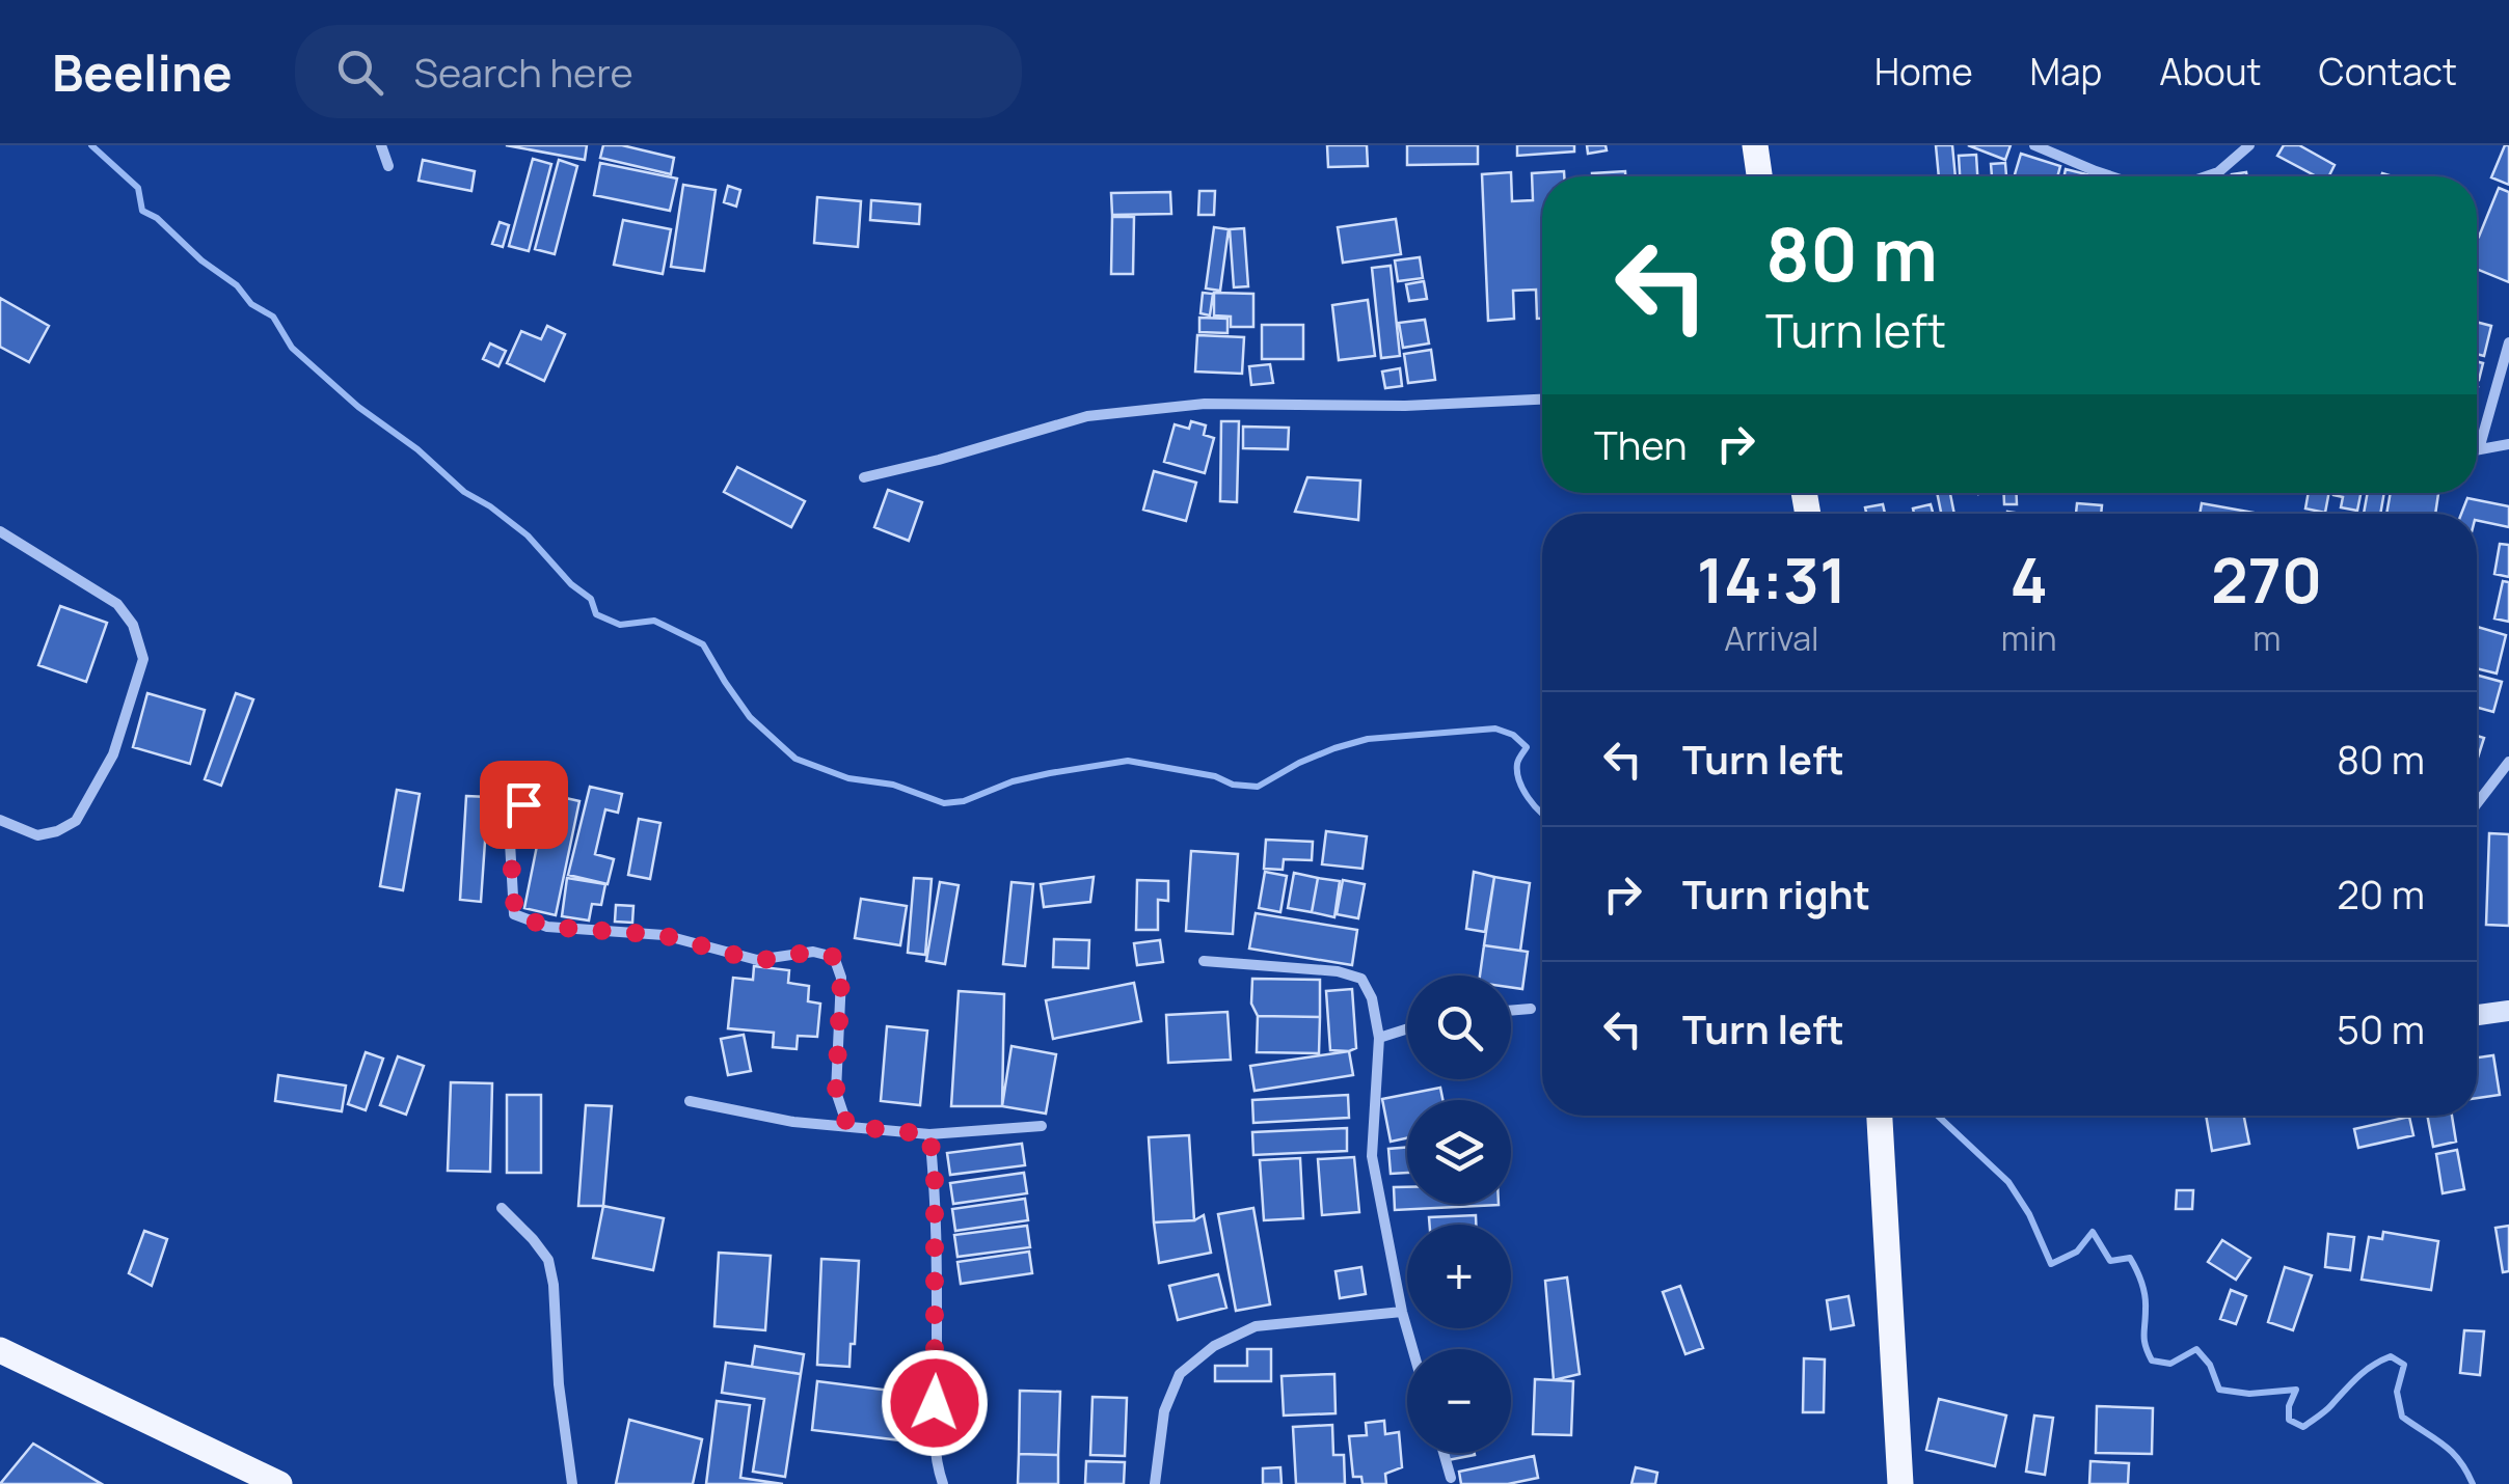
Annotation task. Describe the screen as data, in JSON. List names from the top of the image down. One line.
{"page":{"header":"Beeline","search":"Search here","nav":["Home","Map","About","Contact"],"turn":["80 m","Turn left"],"then":"Then","eta":["14:31","Arrival","4","min","270","m"],"list":[{"name":"Turn left","value":"80 m"},{"name":"Turn right","value":"20 m"},{"name":"Turn left","value":"50 m"}],"map_buttons":["+","−"]}}
